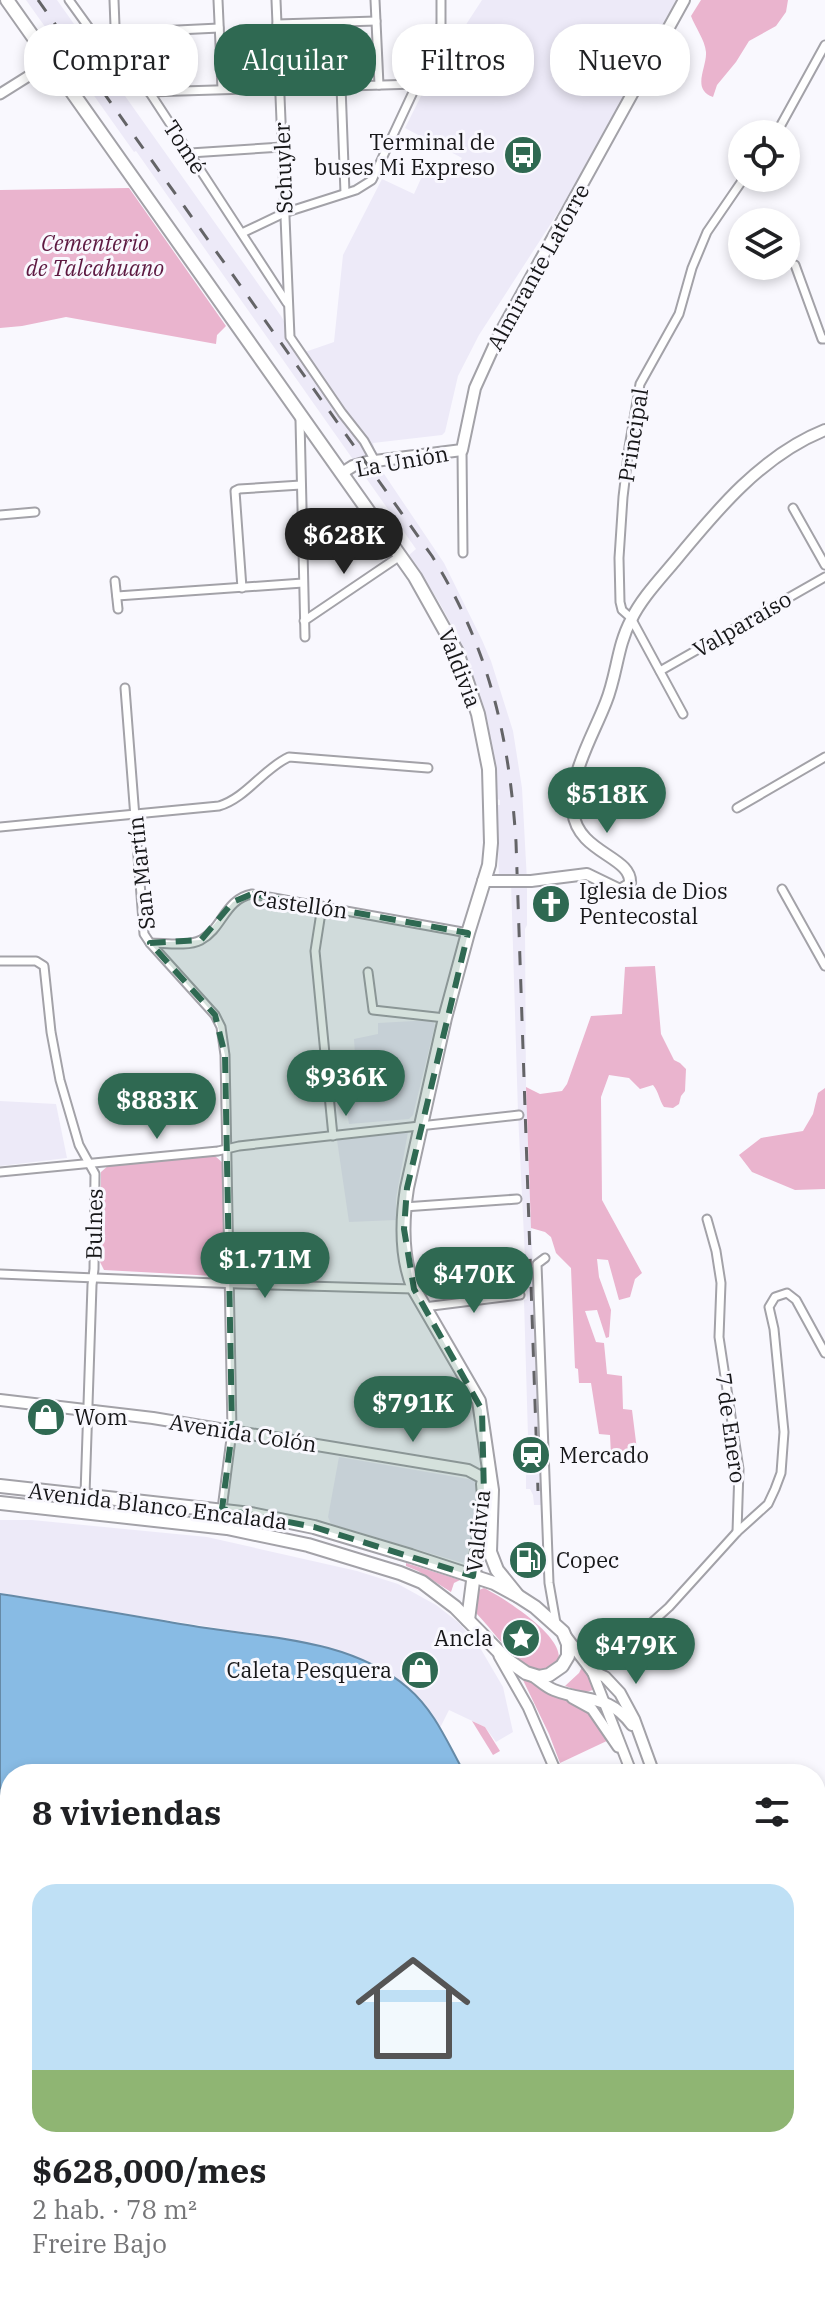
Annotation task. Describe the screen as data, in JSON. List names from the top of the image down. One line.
{"streets":{"main road":["Almirante Latorre","La Unión","Valdivia","Avenida Colón","Avenida Blanco Encalada"],"street":["Tomé","Schuyler","Principal","Valparaíso","San Martín","Castellón","Bulnes","7 de Enero"]},"crossings":[["Tomé","Schuyler"],["Schuyler","La Unión"],["Almirante Latorre","La Unión"],["Principal","Valparaíso"],["La Unión","Valdivia"],["Valdivia","Castellón"],["Valdivia","Avenida Colón"],["Valdivia","Avenida Blanco Encalada"],["San Martín","Castellón"],["San Martín","Avenida Colón"],["San Martín","Avenida Blanco Encalada"],["Bulnes","Avenida Colón"],["Bulnes","Avenida Blanco Encalada"]],"parks":["Cementerio de Talcahuano"],"places":{"bus stop":["Terminal de buses Mi Expreso"],"church":["Iglesia de Dios Pentecostal"],"shop":["Wom","Caleta Pesquera"],"station":["Mercado"],"fuel station":["Copec"],"place":["Ancla"]},"page":{"chip":["Comprar","Alquilar","Filtros","Nuevo"],"price":["$628K","$518K","$936K","$883K","$1.71M","$470K","$791K","$479K"],"heading":"8 viviendas","list":[{"name":"$628,000/mes","note":"2 hab. · 78 m² · Freire Bajo"}]}}
